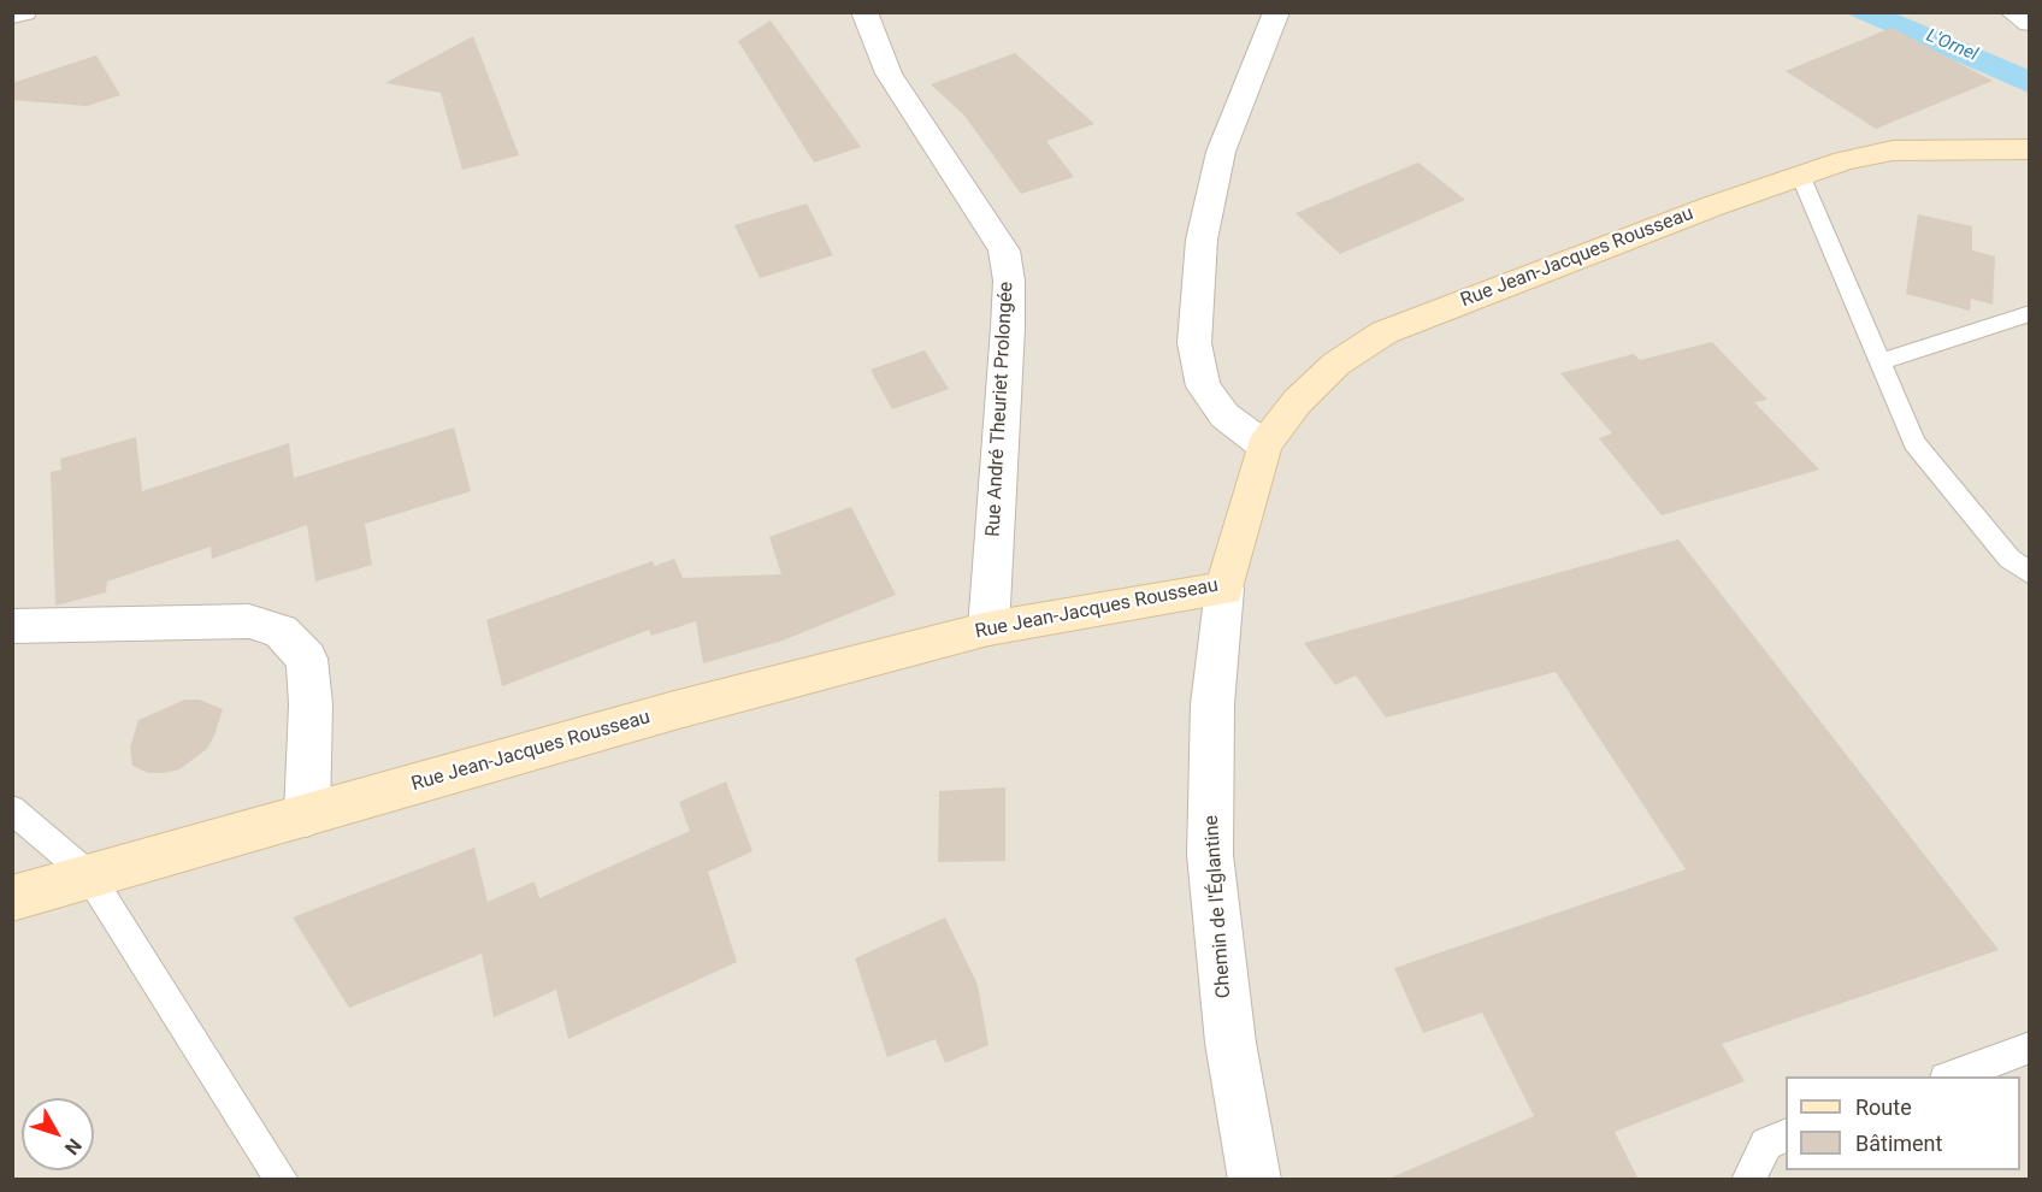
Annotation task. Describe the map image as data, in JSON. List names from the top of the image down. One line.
{"streets":{"street":["Rue Jean-Jacques Rousseau","Rue André Theuriet Prolongée","Chemin de l'Églantine"]},"crossings":[["Rue Jean-Jacques Rousseau","Rue André Theuriet Prolongée"],["Rue Jean-Jacques Rousseau","Chemin de l'Églantine"]],"water":["L'Ornel"],"legend":["Route","Bâtiment"],"north":"bottom right"}
